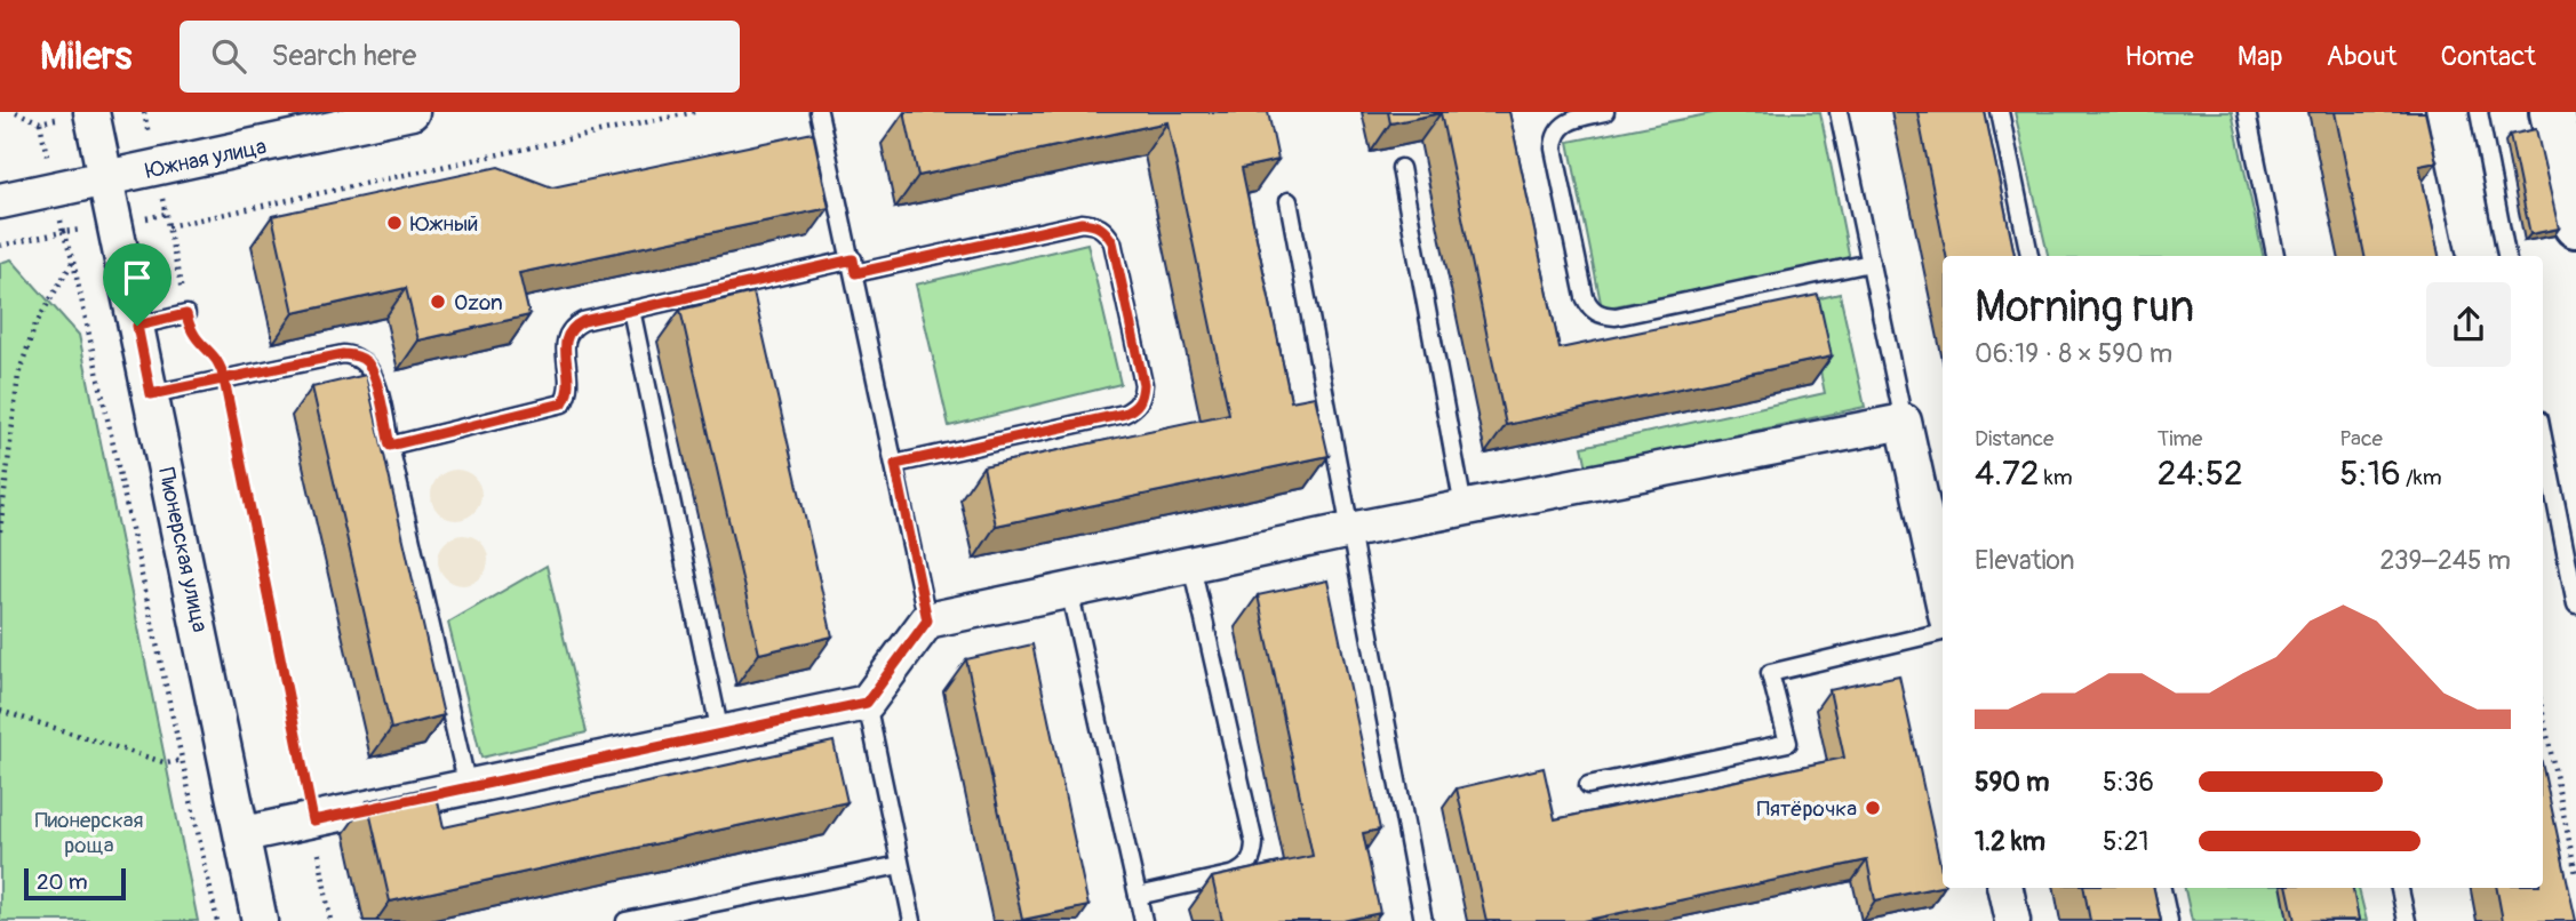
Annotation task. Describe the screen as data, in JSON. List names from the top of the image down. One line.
{"streets":{"street":["Южная улица","Пионерская улица"]},"crossings":[["Южная улица","Пионерская улица"]],"parks":["Пионерская роща"],"places":["Южный","Ozon","Пятёрочка"],"scale_bar":"20 m","page":{"header":"Milers","search":"Search here","nav":["Home","Map","About","Contact"],"heading":["Morning run","06:19 · 8 × 590 m"],"stats":[["Distance","4.72 km"],["Time","24:52"],["Pace","5:16 /km"]],"chart":["Elevation","239–245 m"],"list":[{"name":"590 m","note":"5:36"},{"name":"1.2 km","note":"5:21"}],"scale":"20 m"}}
